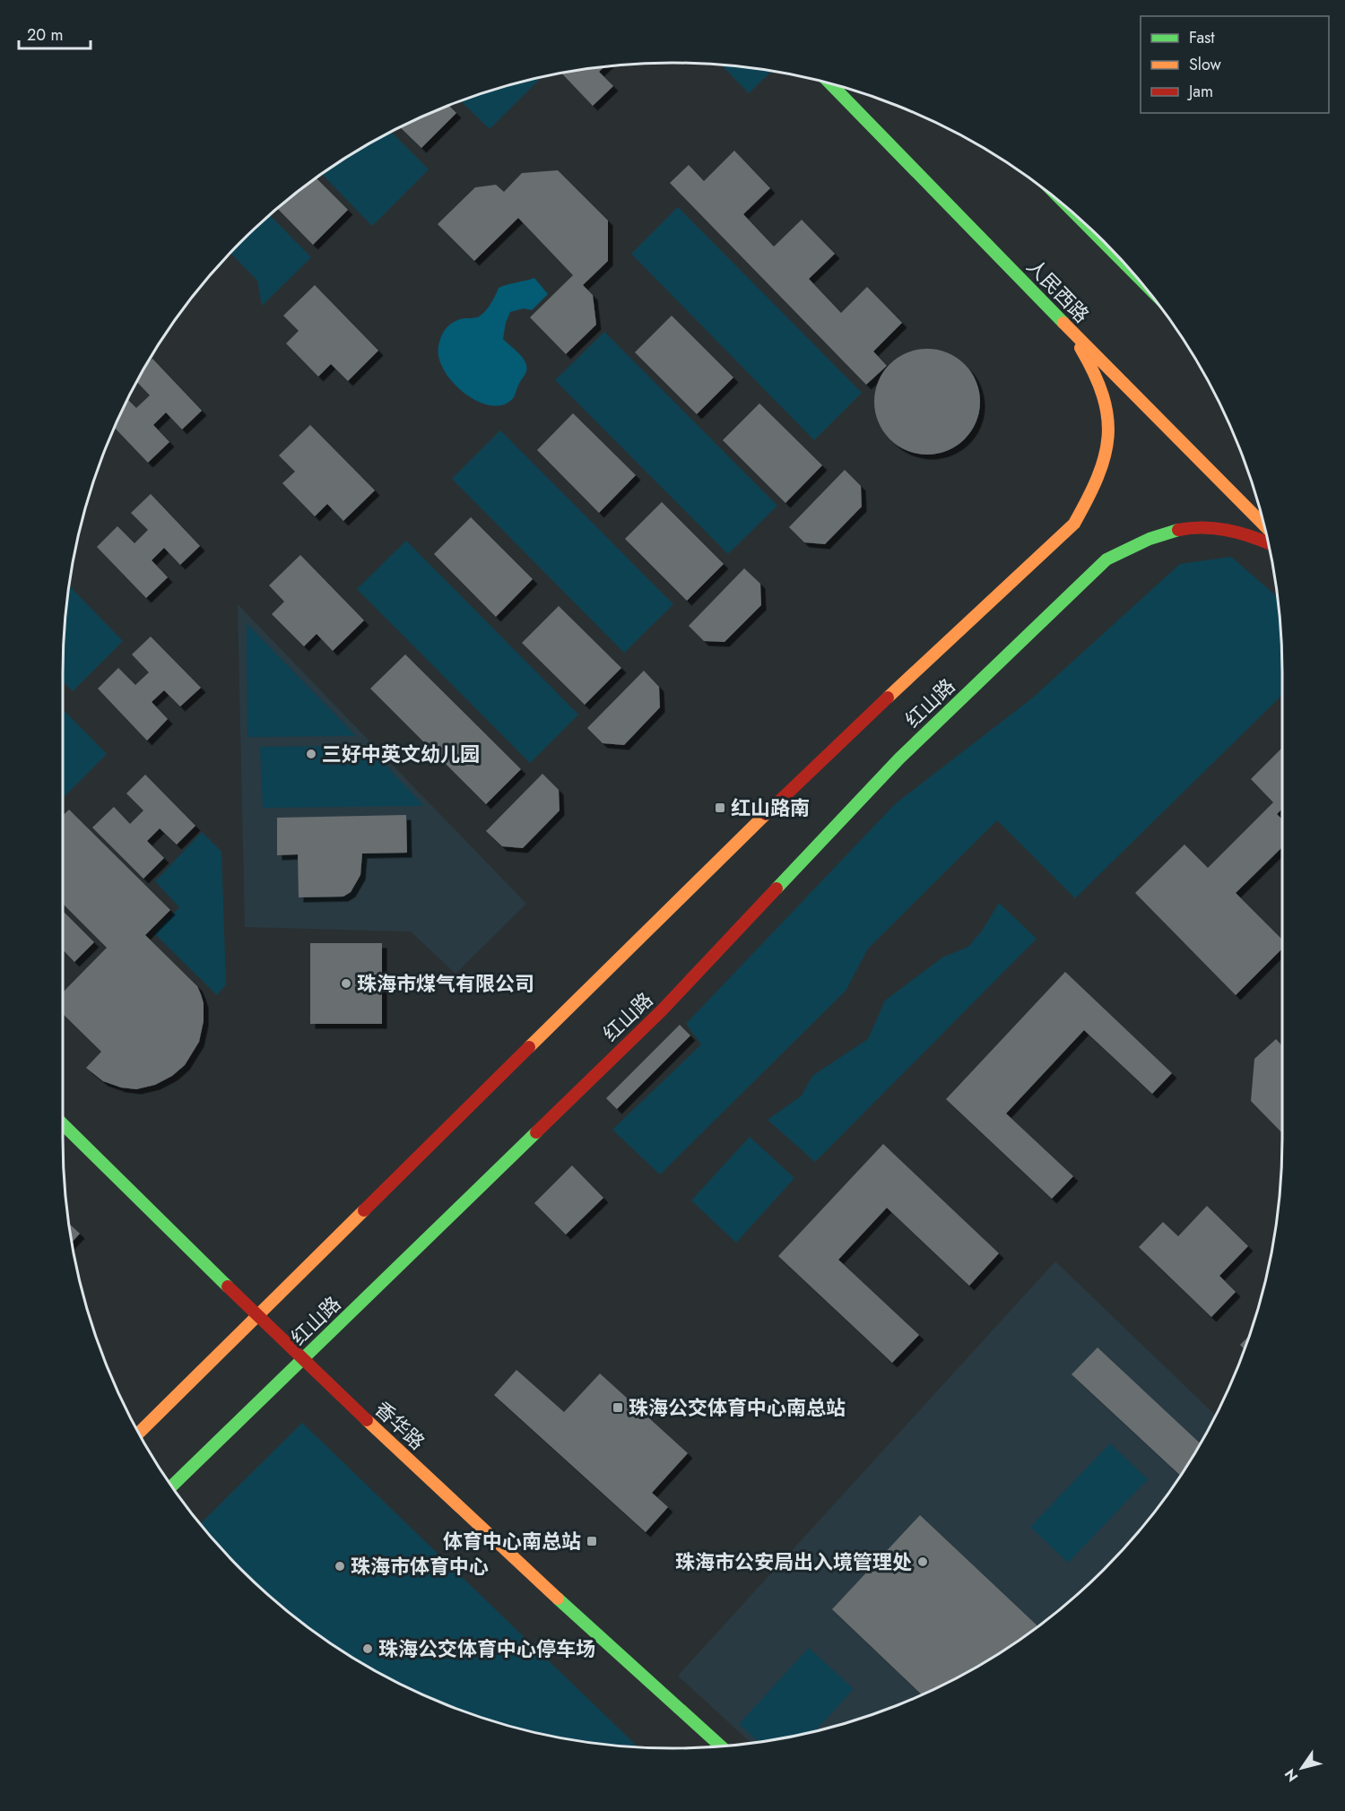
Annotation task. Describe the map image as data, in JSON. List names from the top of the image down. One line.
{"streets":{"main road":["人民西路","红山路","香华路"]},"crossings":[["人民西路","红山路"],["红山路","香华路"]],"places":{"other":["三好中英文幼儿园","珠海市煤气有限公司","珠海市公安局出入境管理处","珠海市体育中心","珠海公交体育中心停车场"],"transit":["红山路南","珠海公交体育中心南总站","体育中心南总站"]},"legend":["Fast","Slow","Jam"],"scale_bar":"20 m","north":"bottom left"}
